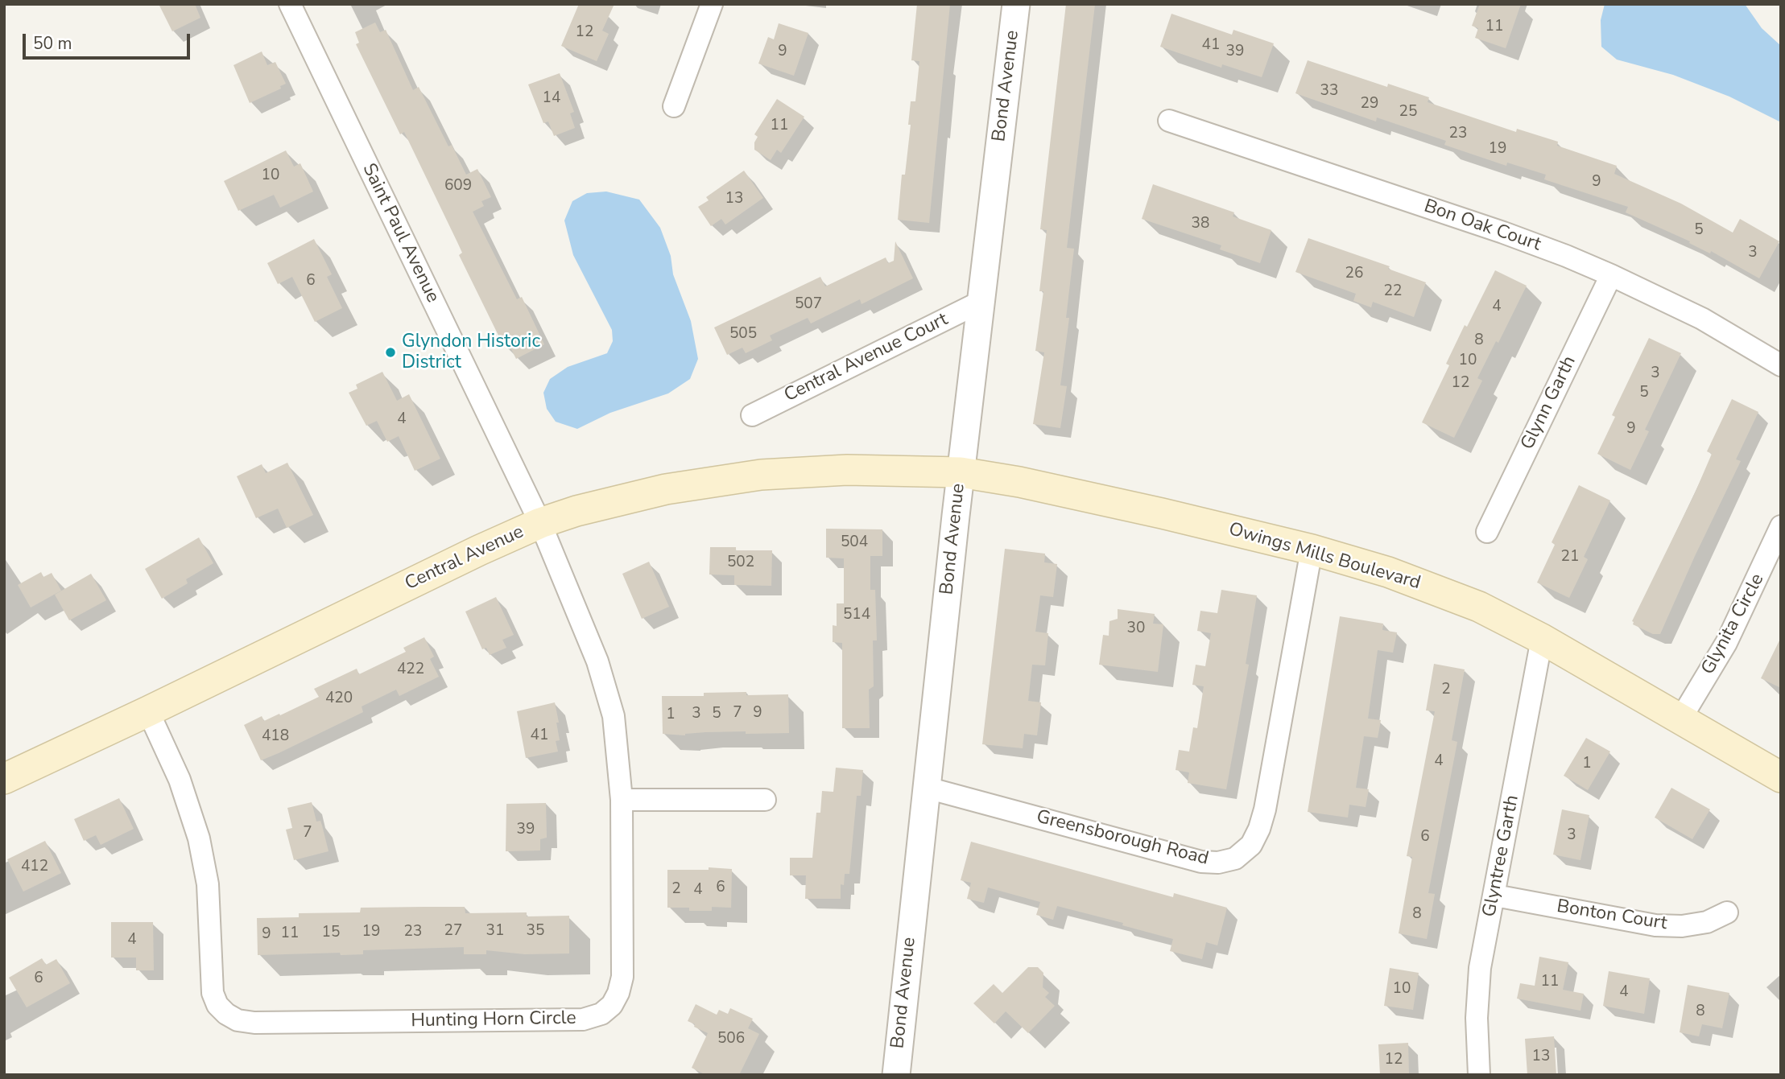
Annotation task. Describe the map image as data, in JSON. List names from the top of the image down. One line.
{"streets":{"main road":["Owings Mills Boulevard","Central Avenue"],"street":["Bond Avenue","Bon Oak Court","Saint Paul Avenue","Central Avenue Court","Glynn Garth","Glynita Circle","Greensborough Road","Glyntree Garth","Bonton Court","Hunting Horn Circle"]},"crossings":[["Bond Avenue","Central Avenue Court"],["Bond Avenue","Owings Mills Boulevard"],["Bond Avenue","Central Avenue"],["Bond Avenue","Greensborough Road"],["Bon Oak Court","Glynn Garth"],["Saint Paul Avenue","Central Avenue"],["Saint Paul Avenue","Hunting Horn Circle"],["Owings Mills Boulevard","Central Avenue"],["Owings Mills Boulevard","Glynita Circle"],["Owings Mills Boulevard","Greensborough Road"],["Owings Mills Boulevard","Glyntree Garth"],["Central Avenue","Hunting Horn Circle"],["Glyntree Garth","Bonton Court"]],"places":["Glyndon Historic District"],"house_numbers":["11","12","41","9","39","33","14","29","25","11","23","19","10","9","609","13","38","5","3","26","6","22","507","4","505","8","10","3","12","5","4","9","504","21","502","514","30","422","2","420","7","9","3","5","1","41","418","4","1","39","7","3","6","412","6","2","4","8","27","31","35","19","23","15","11","9","4","6","11","10","4","8","506","13","12"],"scale_bar":"50 m"}
